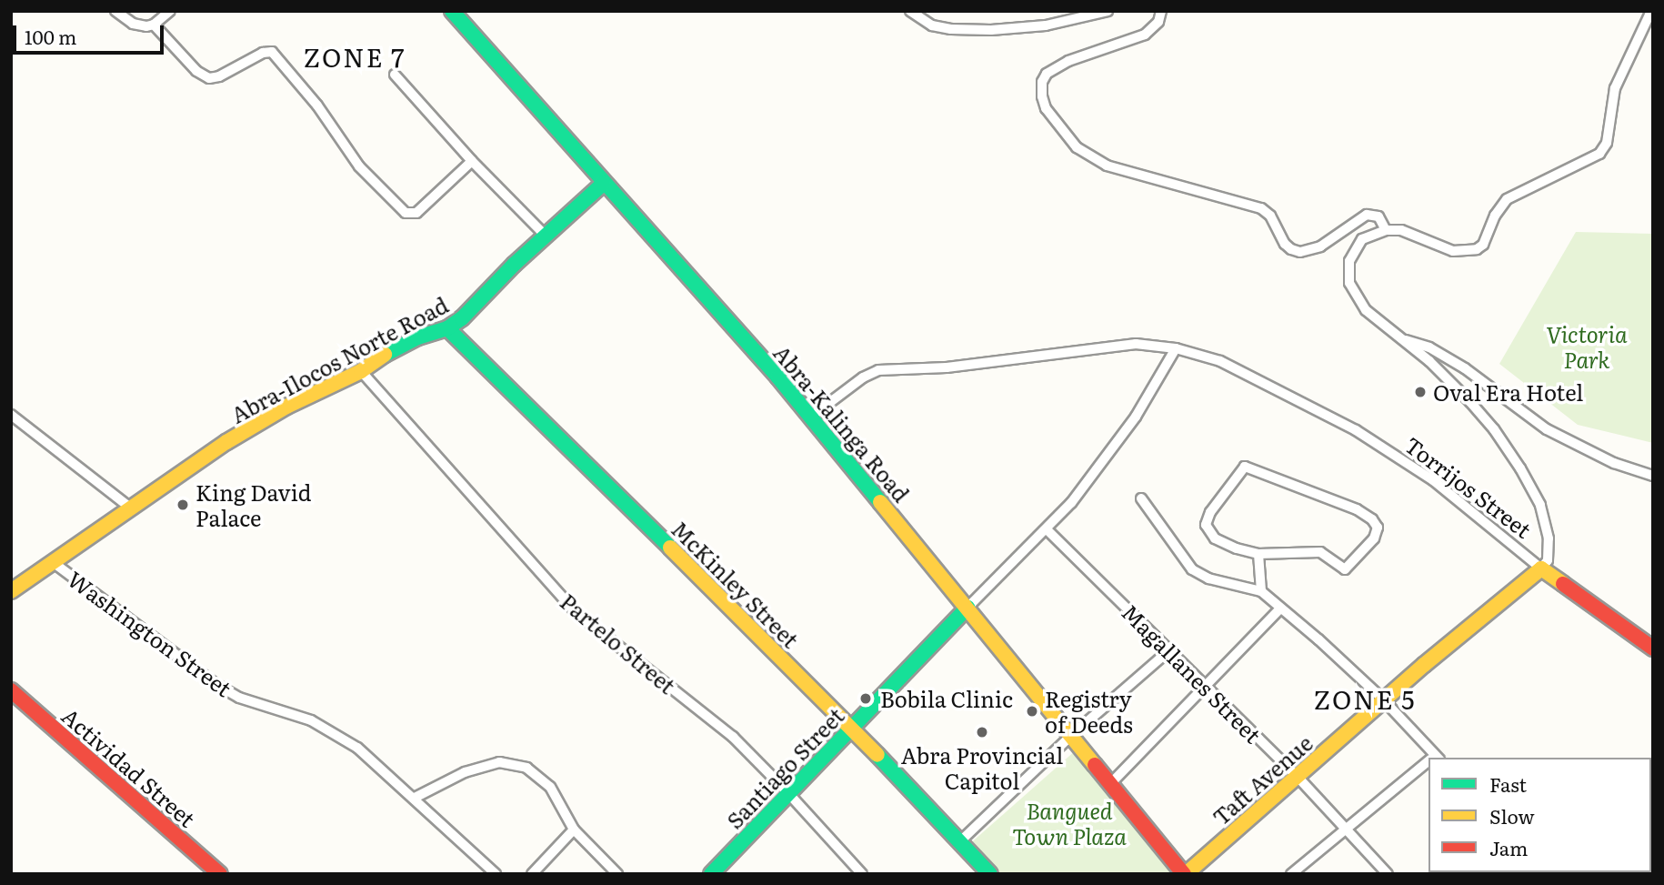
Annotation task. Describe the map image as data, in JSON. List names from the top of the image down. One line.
{"streets":{"main road":["Abra-Ilocos Norte Road","Abra-Kalinga Road","Torrijos Street","McKinley Street","Actividad Street","Santiago Street","Taft Avenue"],"street":["Washington Street","Partelo Street","Magallanes Street"]},"crossings":[["Abra-Ilocos Norte Road","Abra-Kalinga Road"],["Abra-Ilocos Norte Road","McKinley Street"],["Abra-Ilocos Norte Road","Washington Street"],["Abra-Ilocos Norte Road","Partelo Street"],["Abra-Kalinga Road","Torrijos Street"],["Abra-Kalinga Road","Santiago Street"],["Abra-Kalinga Road","Taft Avenue"],["Torrijos Street","Taft Avenue"],["McKinley Street","Santiago Street"],["Partelo Street","Santiago Street"],["Magallanes Street","Taft Avenue"]],"districts":["ZONE 7","ZONE 5"],"parks":["Victoria Park","Bangued Town Plaza"],"places":["Oval Era Hotel","King David Palace","Bobila Clinic","Registry of Deeds","Abra Provincial Capitol"],"legend":["Fast","Slow","Jam"],"scale_bar":"100 m"}
